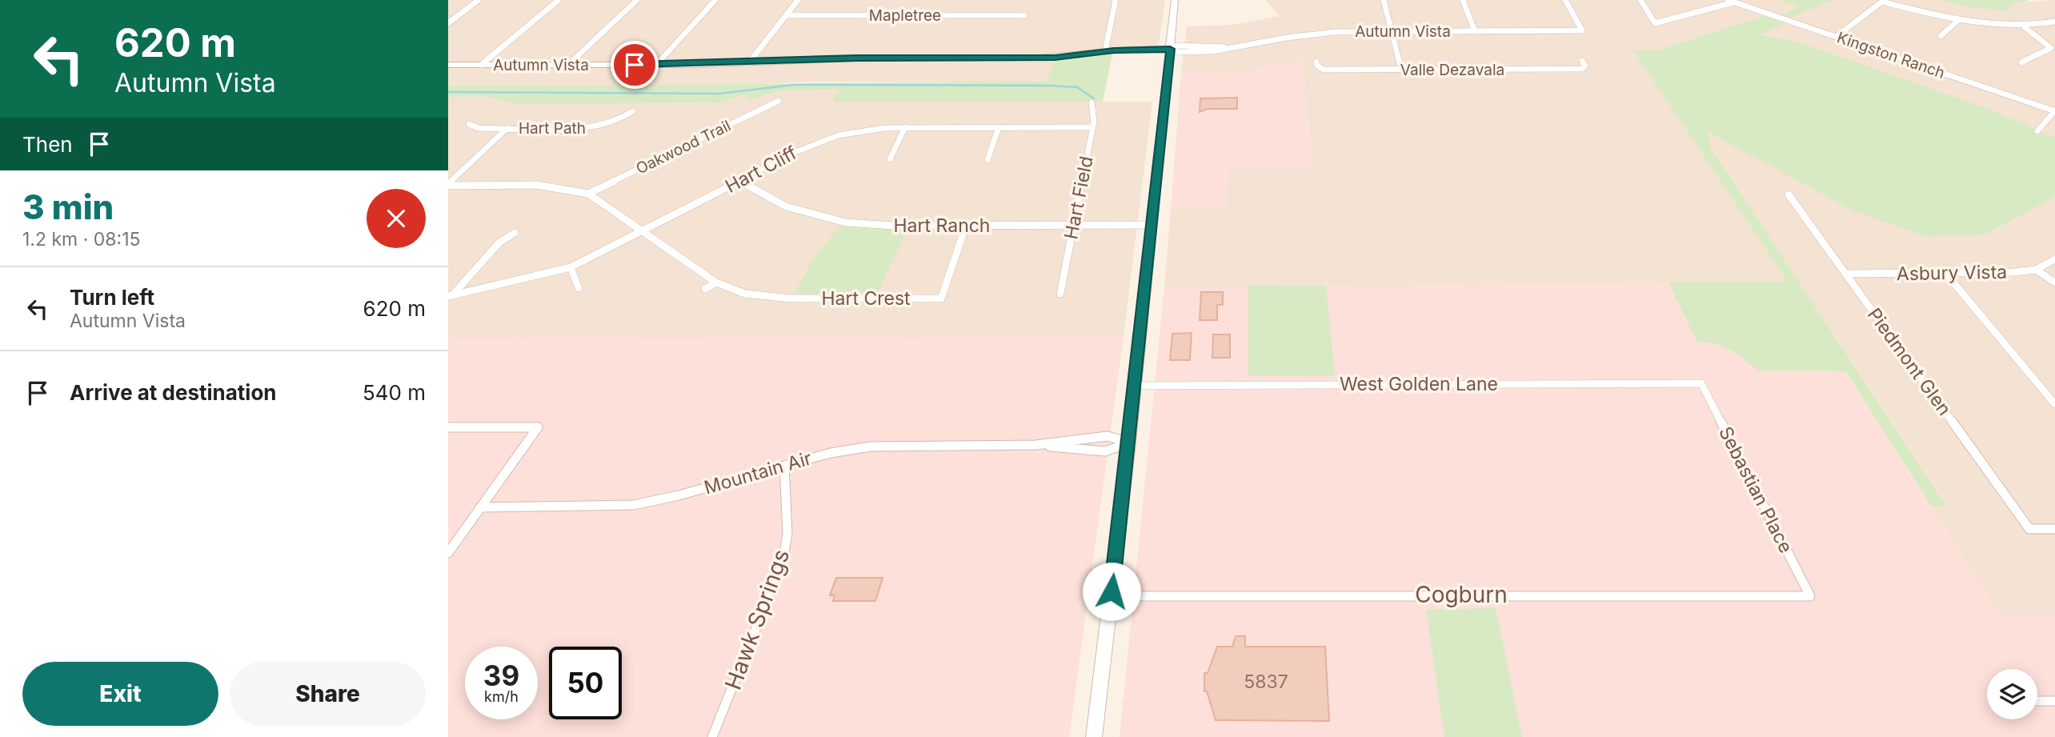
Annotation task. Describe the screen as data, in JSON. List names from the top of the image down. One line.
{"streets":{"main road":["Autumn Vista"],"street":["Mapletree","Kingston Ranch","Valle Dezavala","Hart Path","Oakwood Trail","Hart Cliff","Hart Field","Hart Ranch","Asbury Vista","Hart Crest","Piedmont Glen","West Golden Lane","Mountain Air","Sebastian Place","Cogburn","Hawk Springs"]},"crossings":[["Oakwood Trail","Hart Crest"],["Hart Cliff","Hart Field"],["Hart Cliff","Hart Ranch"],["Hart Cliff","Hart Crest"],["Hart Field","Hart Ranch"],["Hart Ranch","Hart Crest"],["Asbury Vista","Piedmont Glen"],["West Golden Lane","Sebastian Place"],["Mountain Air","Hawk Springs"],["Sebastian Place","Cogburn"]],"house_numbers":["5837"],"page":{"turn":["620 m","Autumn Vista"],"then":"Then","heading":["3 min","1.2 km · 08:15"],"list":[{"name":"Turn left","note":"Autumn Vista","value":"620 m"},{"name":"Arrive at destination","value":"540 m"}],"speed":"39 km/h","limit":"50","buttons":["Exit","Share"]}}
